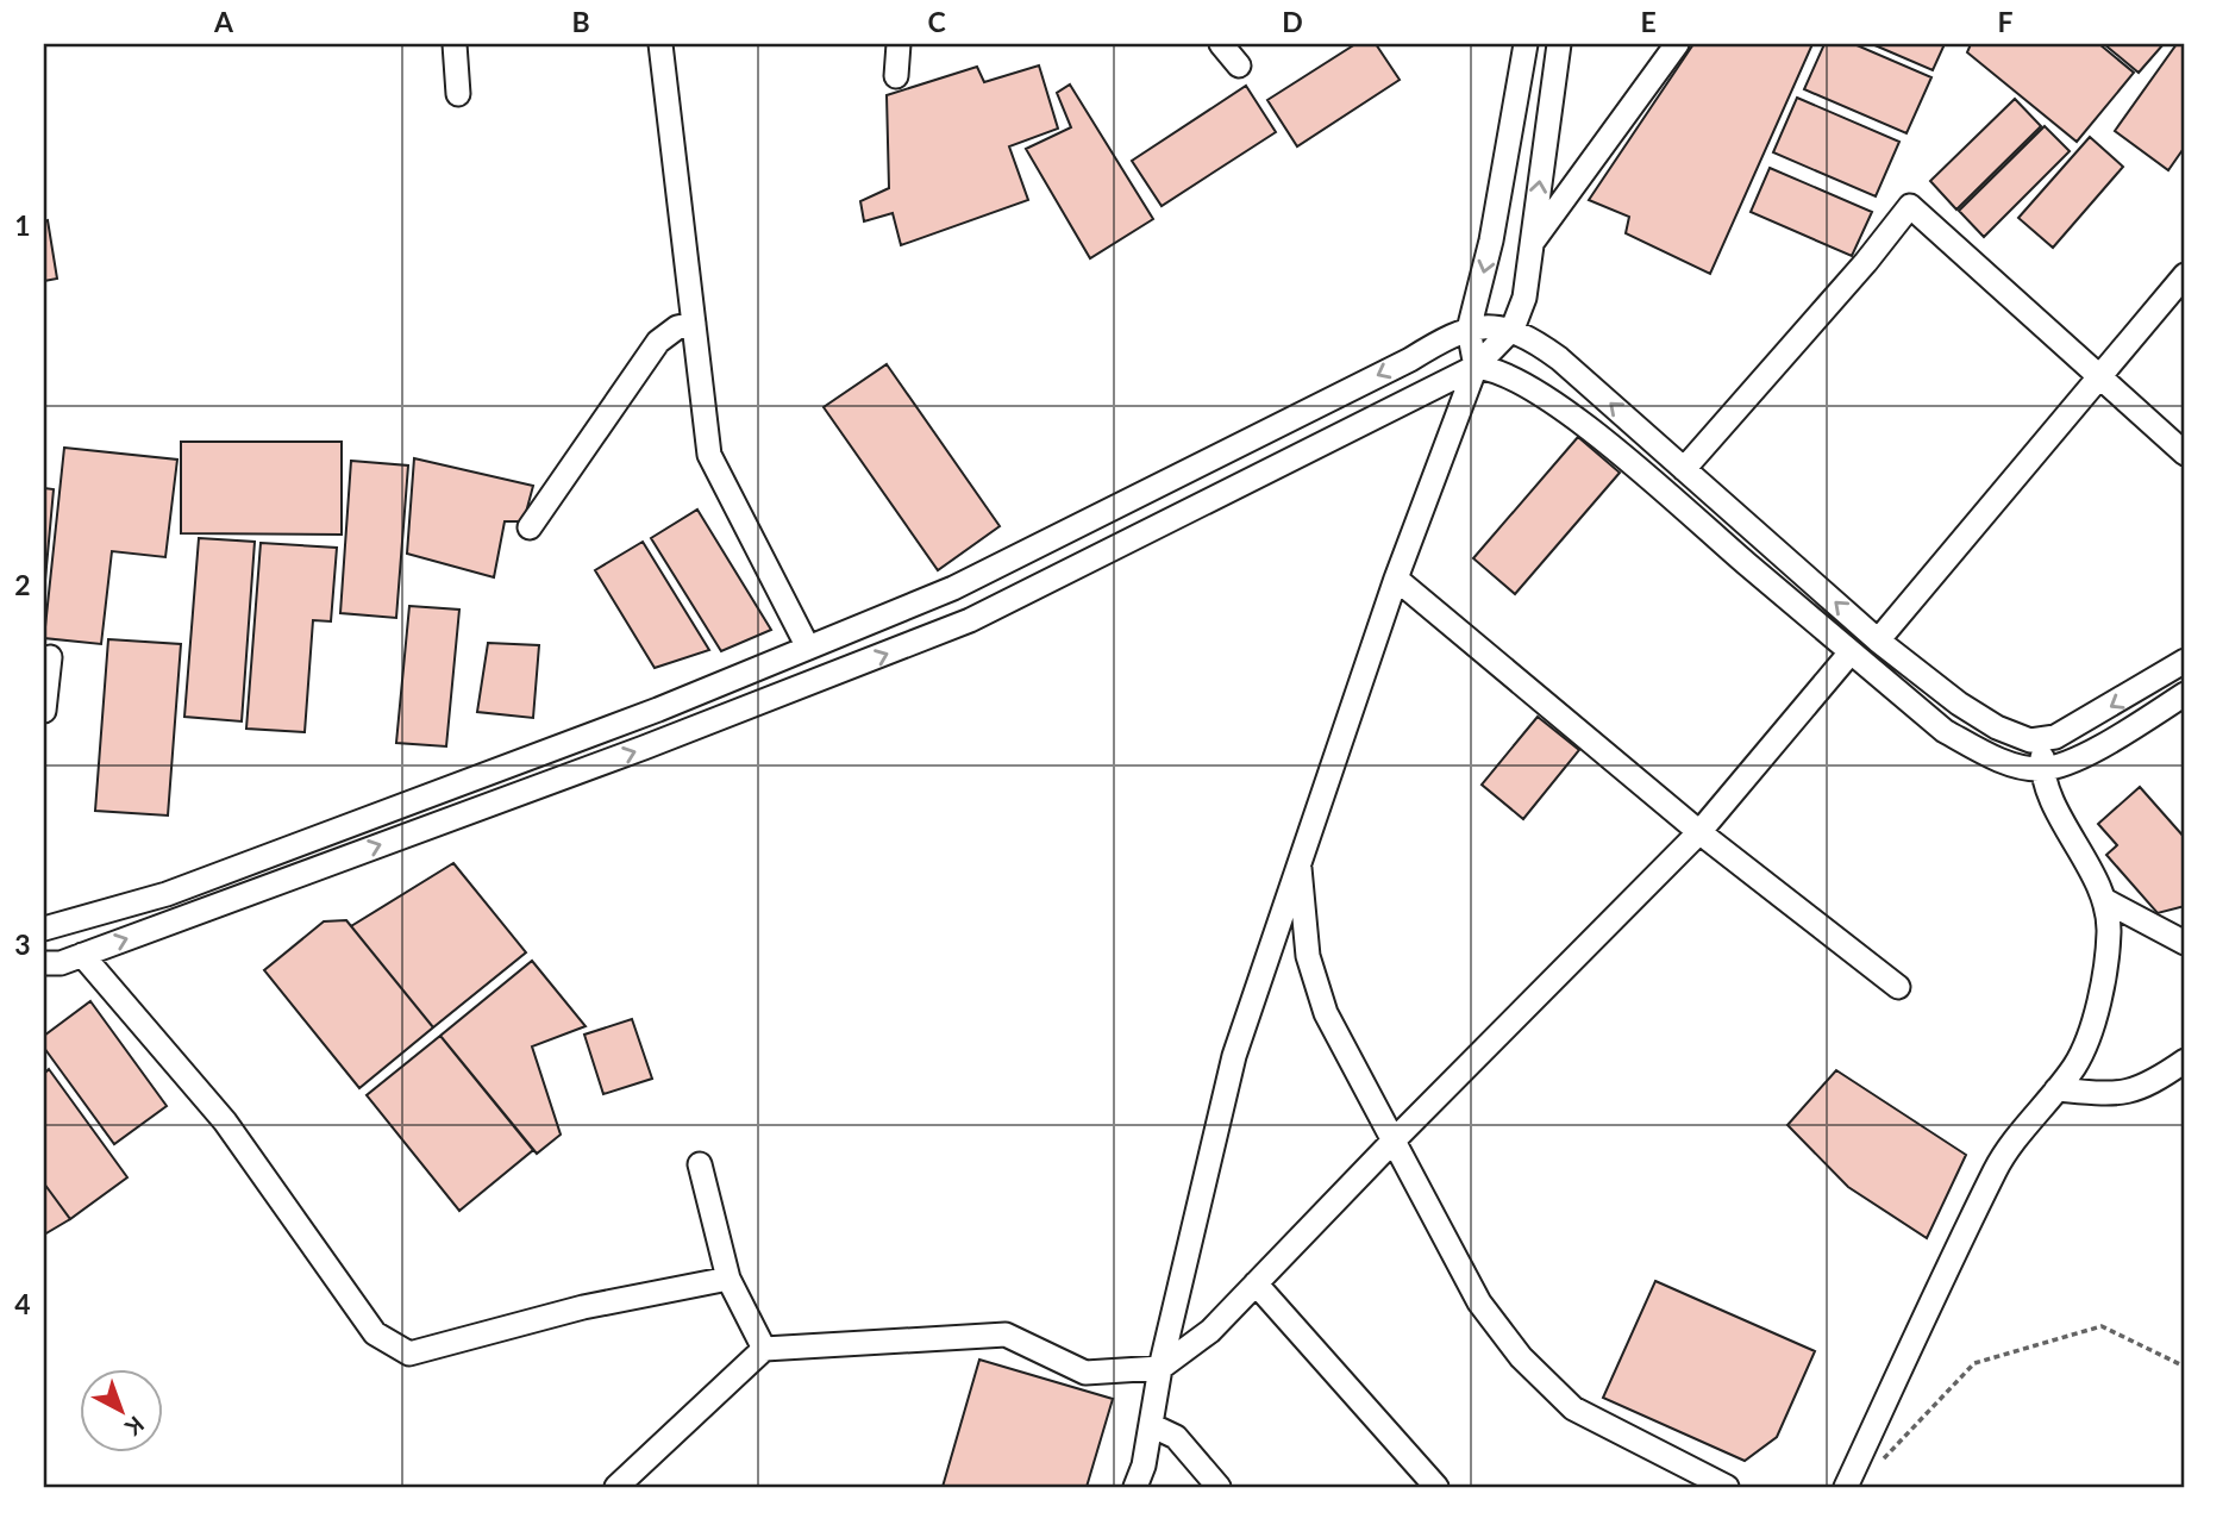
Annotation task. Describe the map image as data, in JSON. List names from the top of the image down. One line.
{"north":"bottom right","grid":{"columns":["A","B","C","D","E","F"],"rows":["1","2","3","4"]}}
